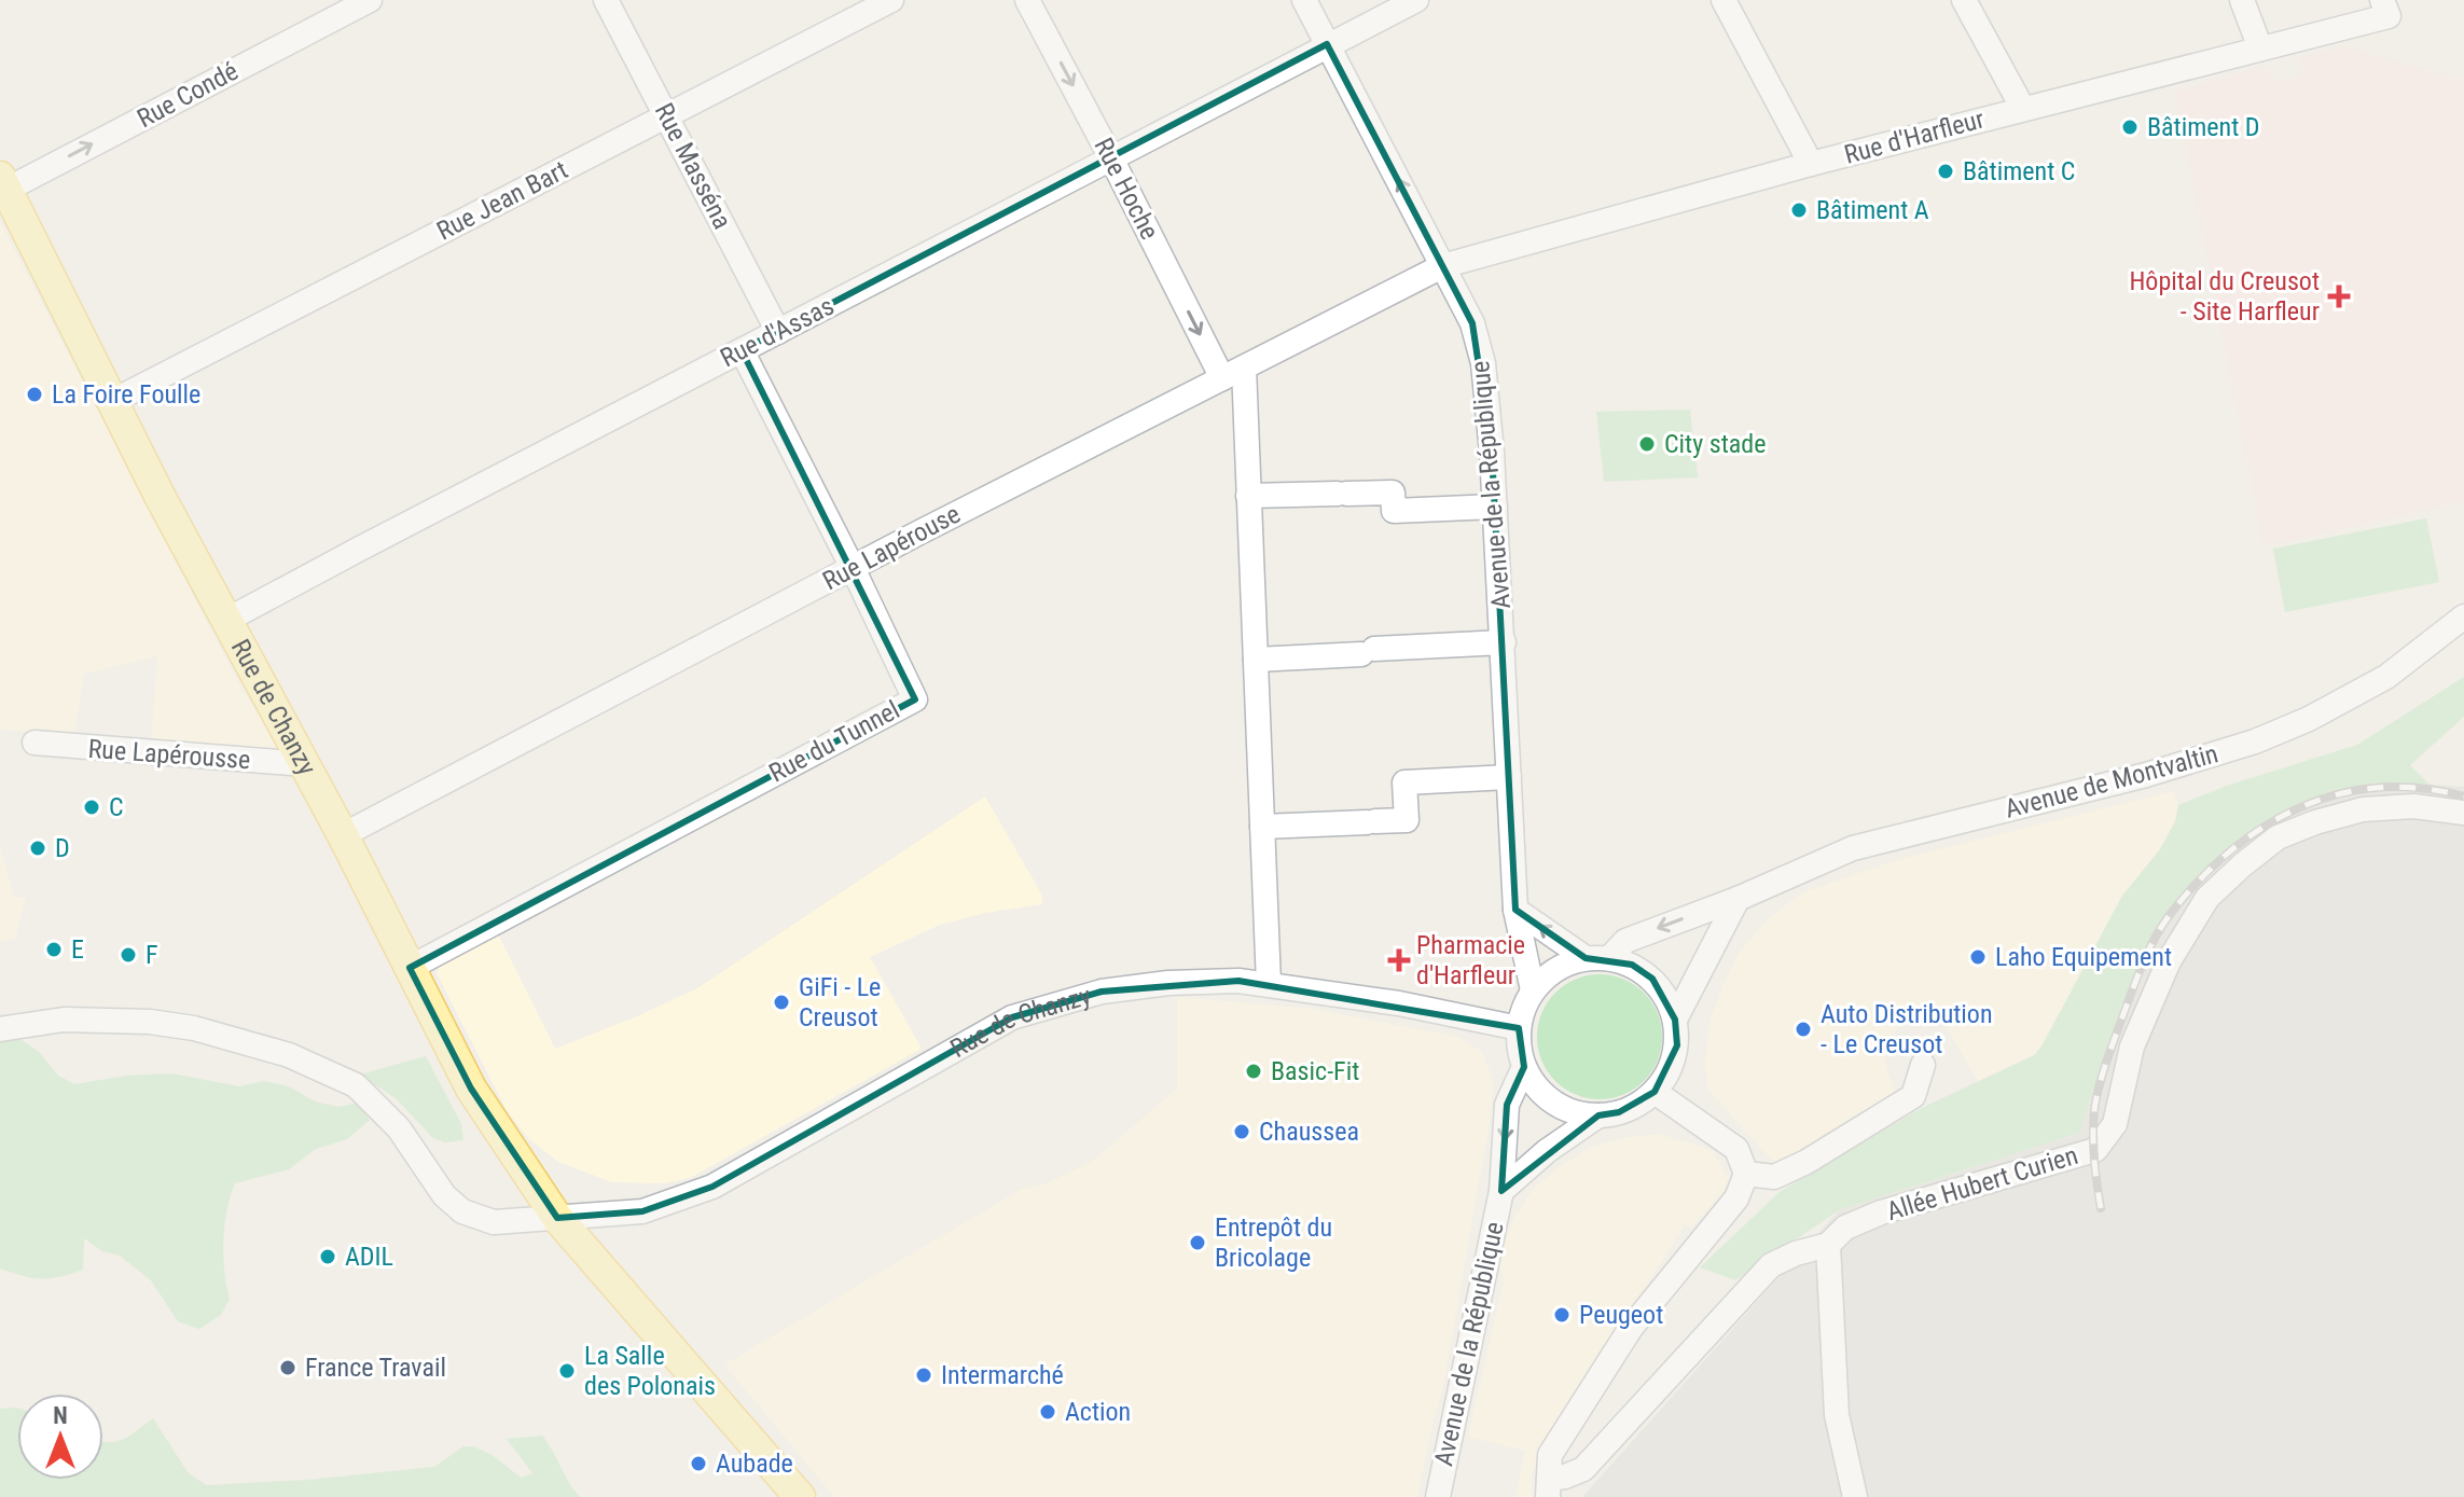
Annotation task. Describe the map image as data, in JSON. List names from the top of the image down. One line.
{"streets":{"main road":["Rue de Chanzy"],"street":["Rue Condé","Rue d'Harfleur","Rue Masséna","Rue Hoche","Rue Jean Bart","Rue d'Assas","Avenue de la République","Rue Lapérouse","Rue du Tunnel","Rue Lapérousse","Avenue de Montvaltin","Allée Hubert Curien"]},"crossings":[["Rue Condé","Rue de Chanzy"],["Rue d'Harfleur","Avenue de la République"],["Rue d'Harfleur","Rue Lapérouse"],["Rue Masséna","Rue Jean Bart"],["Rue Masséna","Rue d'Assas"],["Rue Hoche","Rue d'Assas"],["Rue Hoche","Rue Lapérouse"],["Rue Jean Bart","Rue de Chanzy"],["Rue d'Assas","Avenue de la République"],["Rue d'Assas","Rue de Chanzy"],["Rue d'Assas","Rue du Tunnel"],["Avenue de la République","Rue Lapérouse"],["Avenue de la République","Rue de Chanzy"],["Avenue de la République","Avenue de Montvaltin"],["Rue Lapérouse","Rue de Chanzy"],["Rue Lapérouse","Rue du Tunnel"],["Rue de Chanzy","Rue du Tunnel"],["Rue de Chanzy","Rue Lapérousse"],["Rue de Chanzy","Avenue de Montvaltin"]],"one_way":["Rue Condé","Rue Hoche"],"places":{"other":["Bâtiment D","Bâtiment C","Bâtiment A","La Foire Foulle","City stade","C","D","E","F","Laho Equipement","GiFi - Le Creusot","Auto Distribution - Le Creusot","Basic-Fit","Chaussea","Entrepôt du Bricolage","ADIL","Peugeot","France Travail","La Salle des Polonais","Intermarché","Action","Aubade"],"health":["Hôpital du Creusot - Site Harfleur","Pharmacie d'Harfleur"]},"north":"top"}
